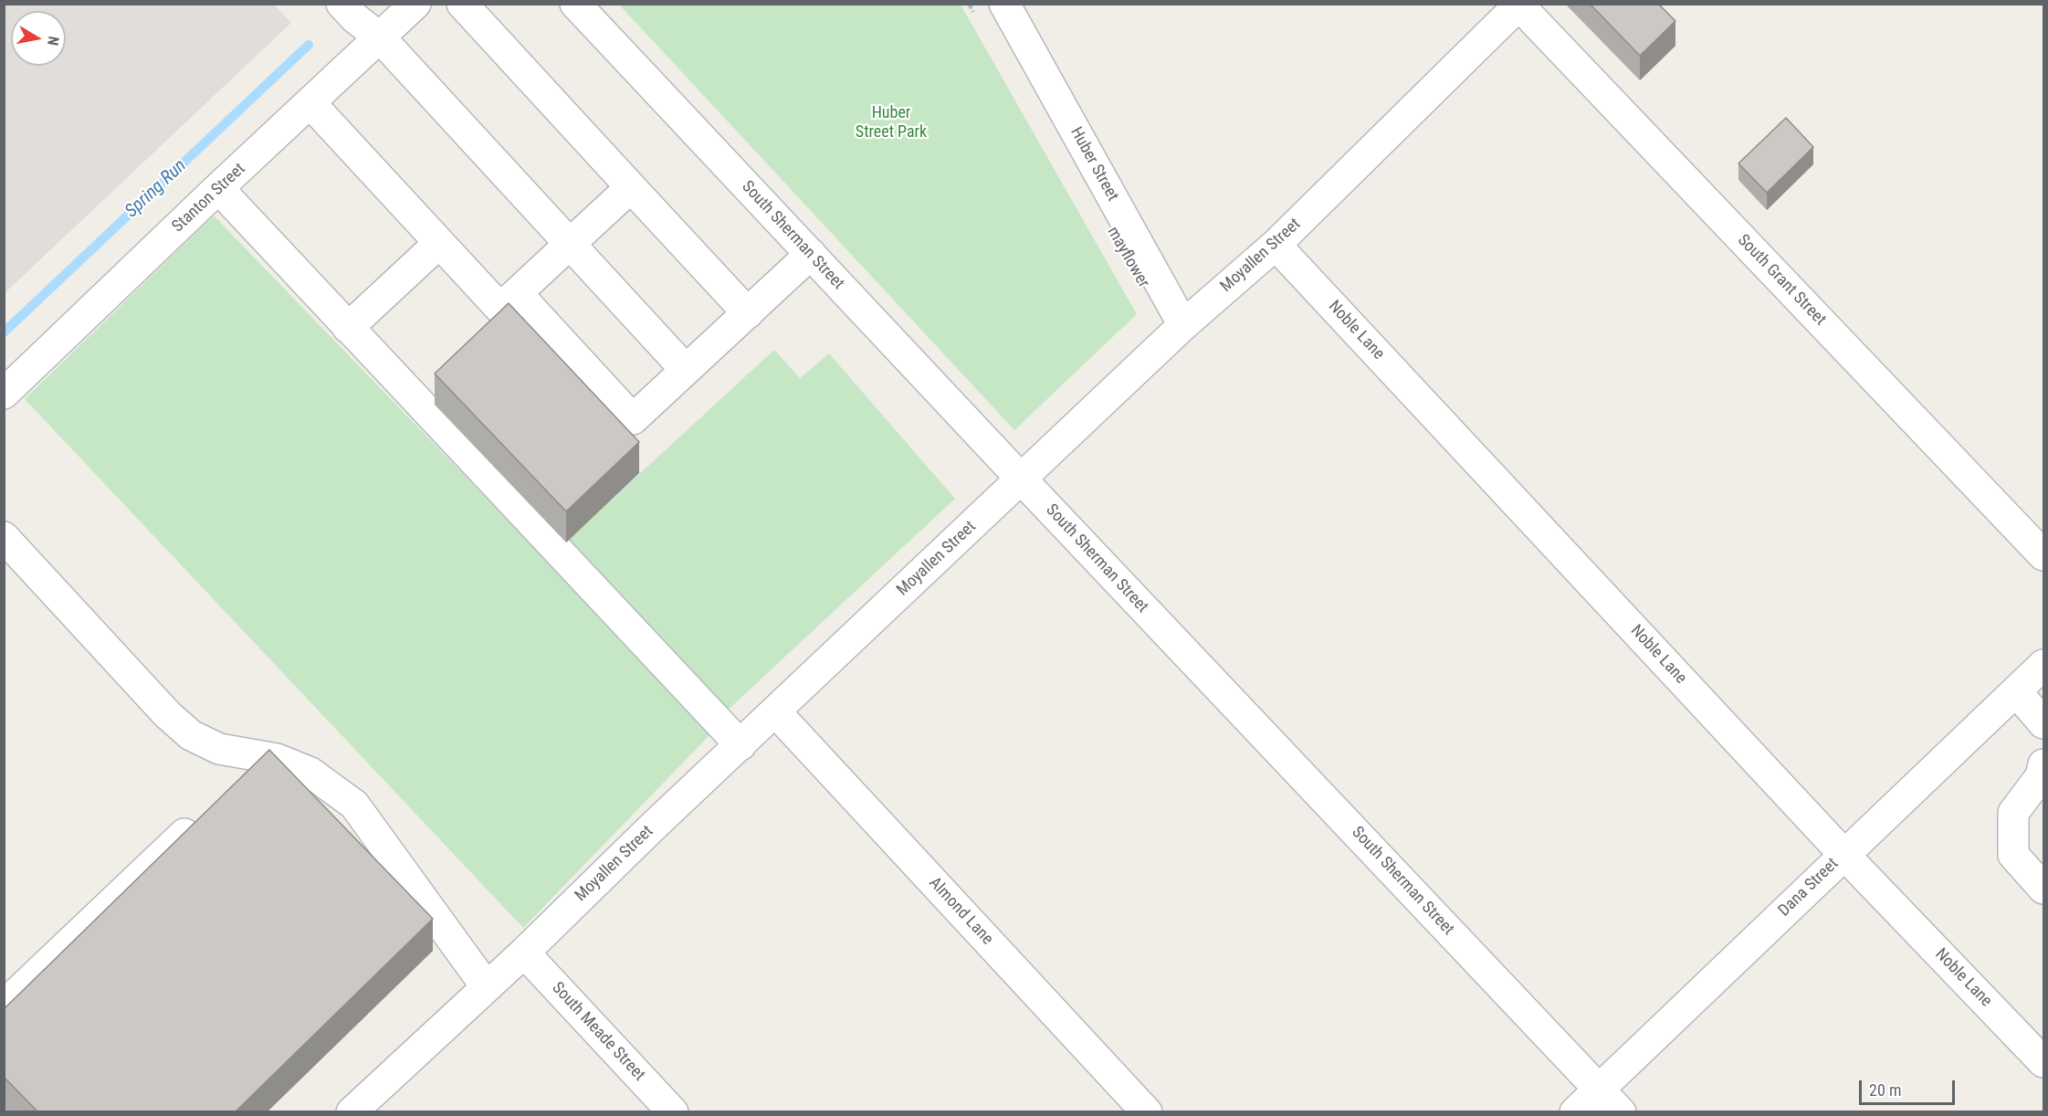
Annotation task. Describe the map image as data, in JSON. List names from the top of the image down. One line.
{"streets":{"street":["Huber Street","Stanton Street","South Sherman Street","Moyallen Street","South Grant Street","Noble Lane","Dana Street","Almond Lane","South Meade Street"]},"crossings":[["Huber Street","Moyallen Street"],["South Sherman Street","Moyallen Street"],["South Sherman Street","Dana Street"],["Moyallen Street","South Grant Street"],["Moyallen Street","Noble Lane"],["Moyallen Street","Almond Lane"],["Moyallen Street","South Meade Street"],["Noble Lane","Dana Street"]],"water":["Spring Run"],"parks":["Huber Street Park"],"scale_bar":"20 m","north":"right"}
